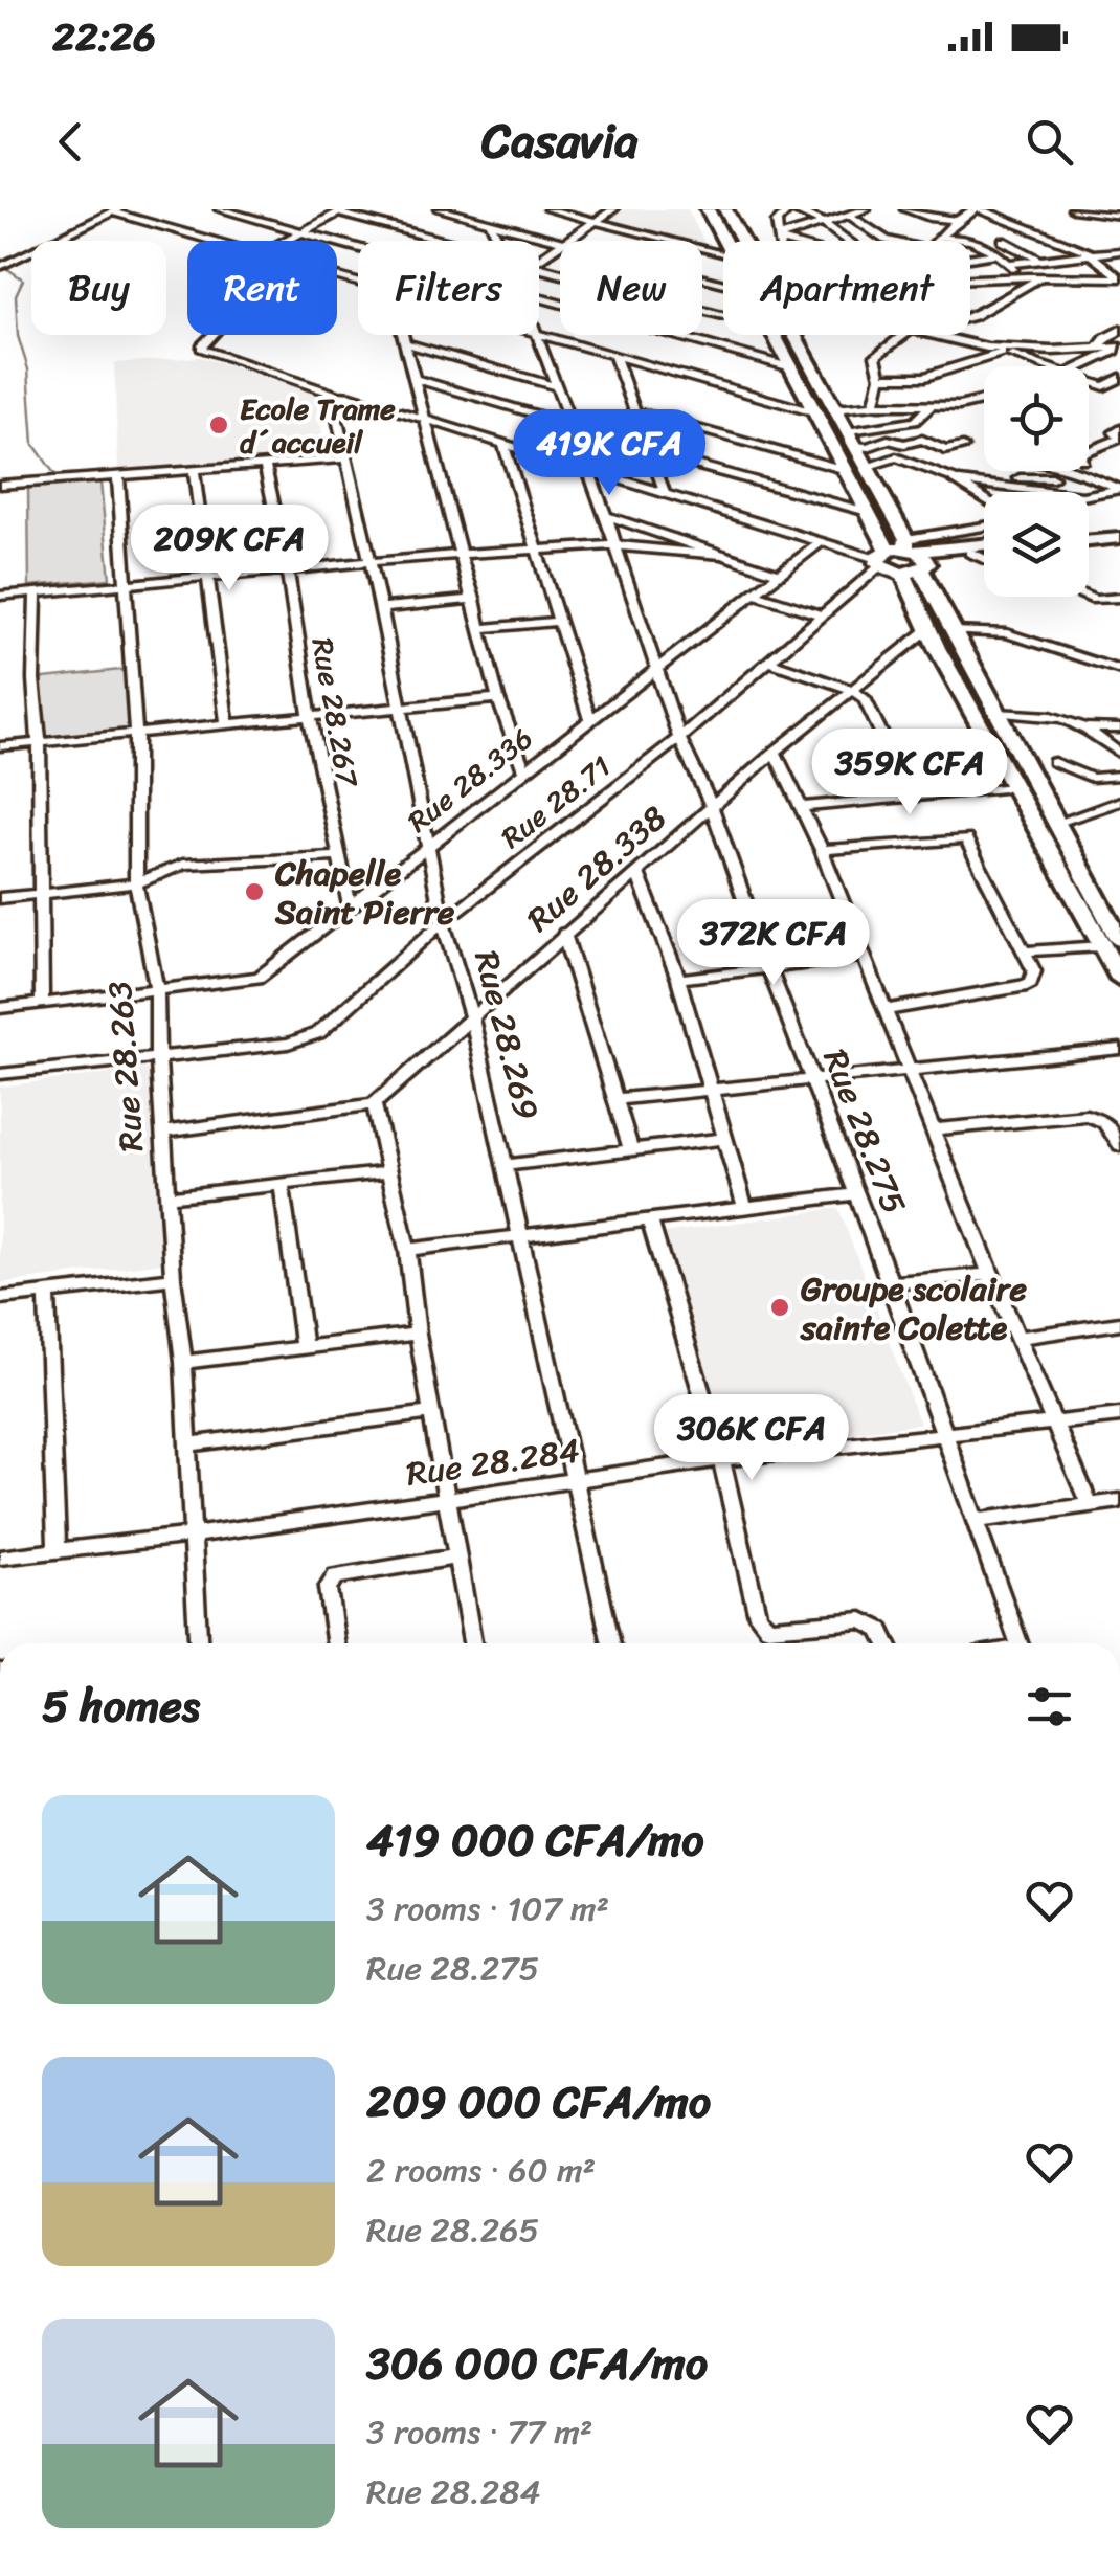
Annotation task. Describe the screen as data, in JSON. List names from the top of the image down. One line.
{"streets":{"street":["Rue 28.267","Rue 28.336","Rue 28.71","Rue 28.338","Rue 28.269","Rue 28.263","Rue 28.275","Rue 28.284"]},"crossings":[["Rue 28.267","Rue 28.336"],["Rue 28.336","Rue 28.269"],["Rue 28.336","Rue 28.263"],["Rue 28.336","Rue 28.275"],["Rue 28.71","Rue 28.269"],["Rue 28.71","Rue 28.263"],["Rue 28.71","Rue 28.275"],["Rue 28.338","Rue 28.269"],["Rue 28.338","Rue 28.275"],["Rue 28.269","Rue 28.284"],["Rue 28.263","Rue 28.284"],["Rue 28.275","Rue 28.284"]],"places":["Ecole Trame d´accueil","Chapelle Saint Pierre","Groupe scolaire sainte Colette"],"page":{"status":"22:26","header":"Casavia","chip":["Buy","Rent","Filters","New","Apartment"],"price":["419K CFA","209K CFA","359K CFA","372K CFA","306K CFA"],"heading":"5 homes","list":[{"name":"419 000 CFA/mo","note":"3 rooms · 107 m² · Rue 28.275"},{"name":"209 000 CFA/mo","note":"2 rooms · 60 m² · Rue 28.265"},{"name":"306 000 CFA/mo","note":"3 rooms · 77 m² · Rue 28.284"}]}}
